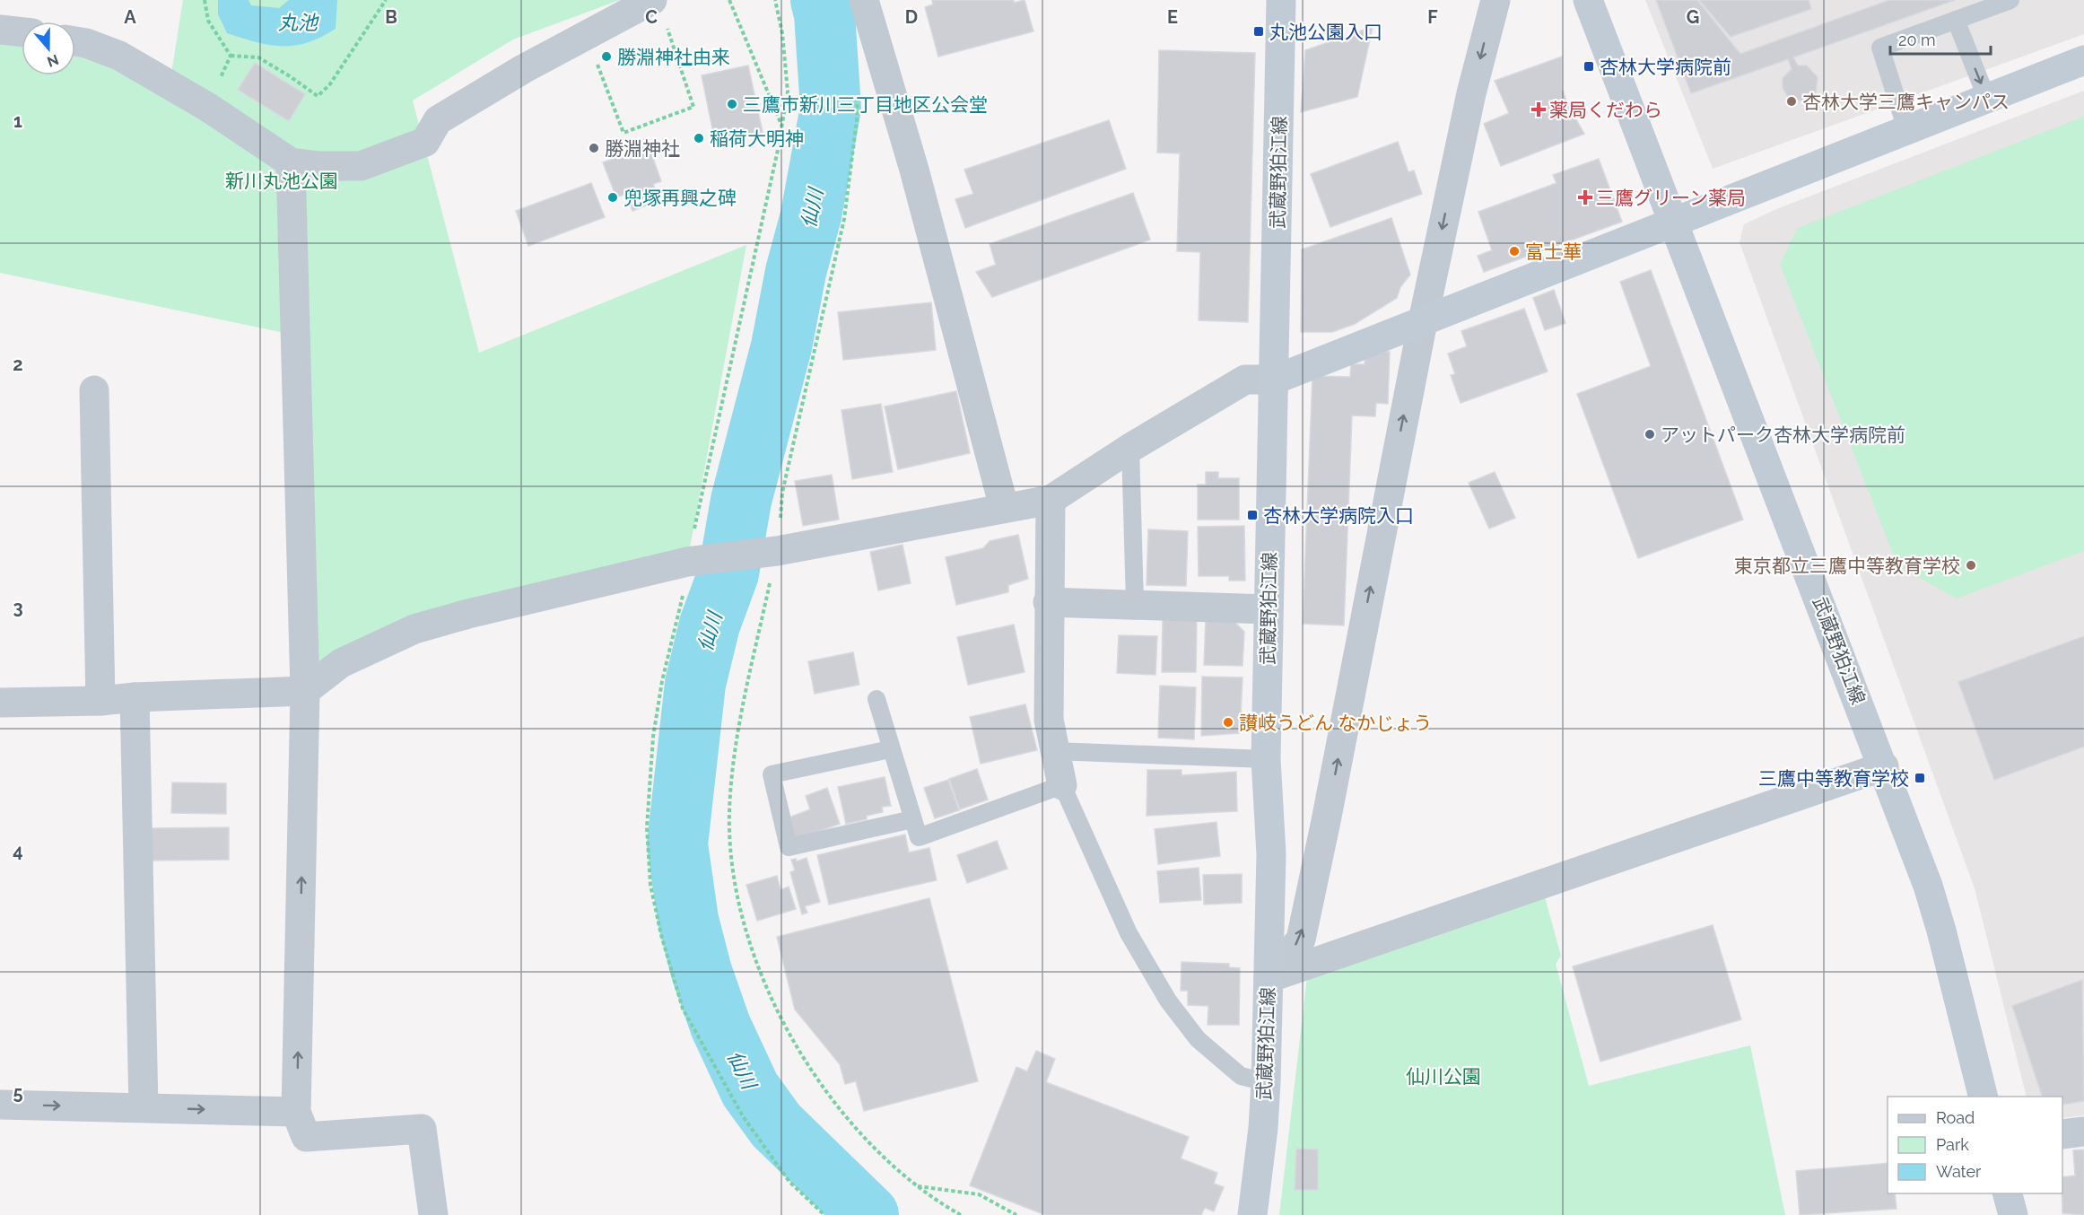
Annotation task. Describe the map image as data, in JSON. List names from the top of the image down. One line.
{"streets":{"main road":["武蔵野狛江線"]},"water":["丸池","仙川"],"parks":["新川丸池公園","仙川公園"],"places":{"transit":["丸池公園入口","杏林大学病院前","杏林大学病院入口","三鷹中等教育学校"],"other":["勝淵神社由来","杏林大学三鷹キャンパス","三鷹市新川三丁目地区公会堂","稲荷大明神","勝淵神社","兜塚再興之碑","富士華","アットパーク杏林大学病院前","東京都立三鷹中等教育学校","讃岐うどん なかじょう"],"health":["薬局くだわら","三鷹グリーン薬局"]},"legend":["Road","Park","Water"],"scale_bar":"20 m","north":"bottom","grid":{"columns":["A","B","C","D","E","F","G"],"rows":["1","2","3","4","5"]}}
